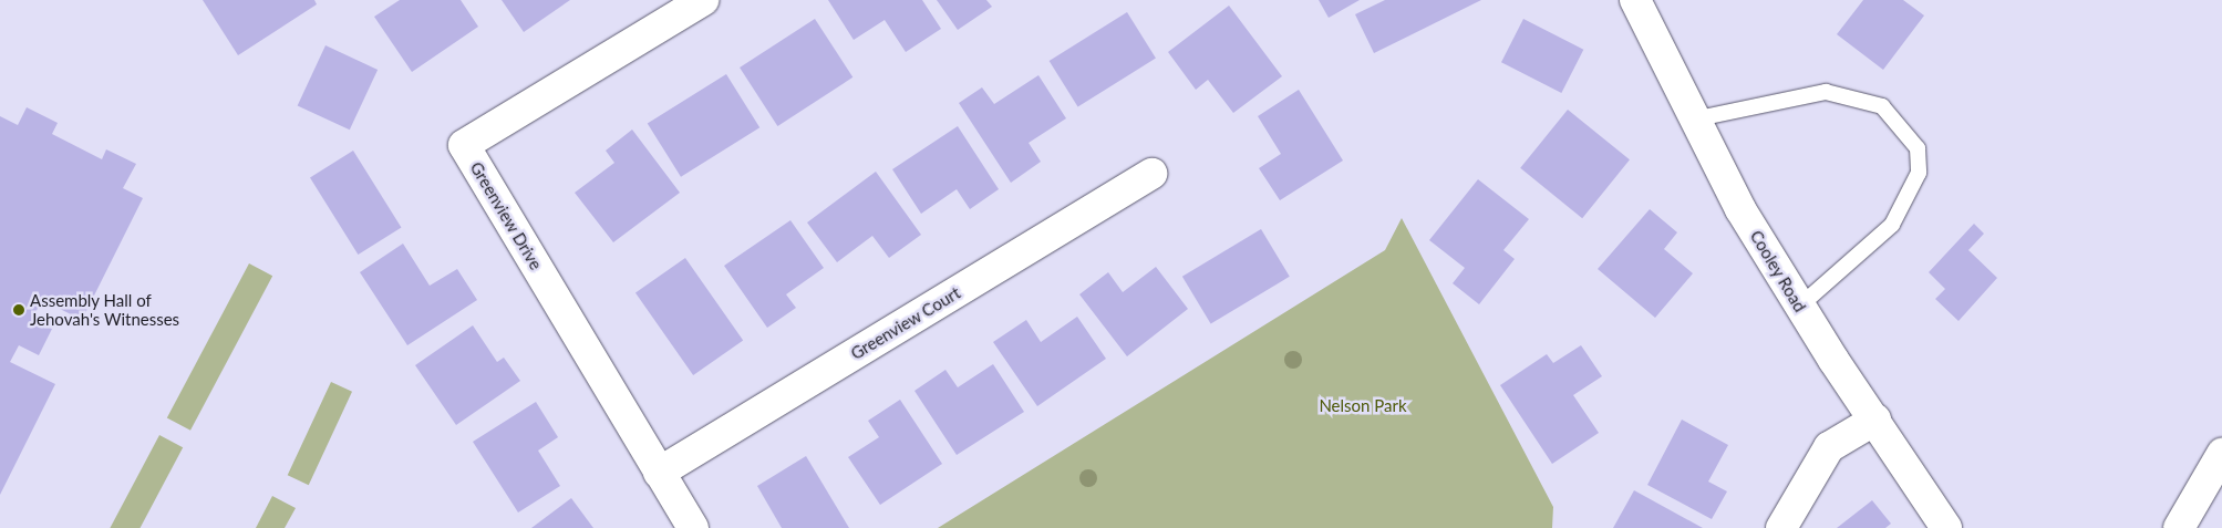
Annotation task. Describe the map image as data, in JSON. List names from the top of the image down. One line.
{"streets":{"street":["Greenview Drive","Cooley Road","Greenview Court"]},"crossings":[["Greenview Drive","Greenview Court"]],"parks":["Nelson Park"],"places":["Assembly Hall of Jehovah's Witnesses"]}
